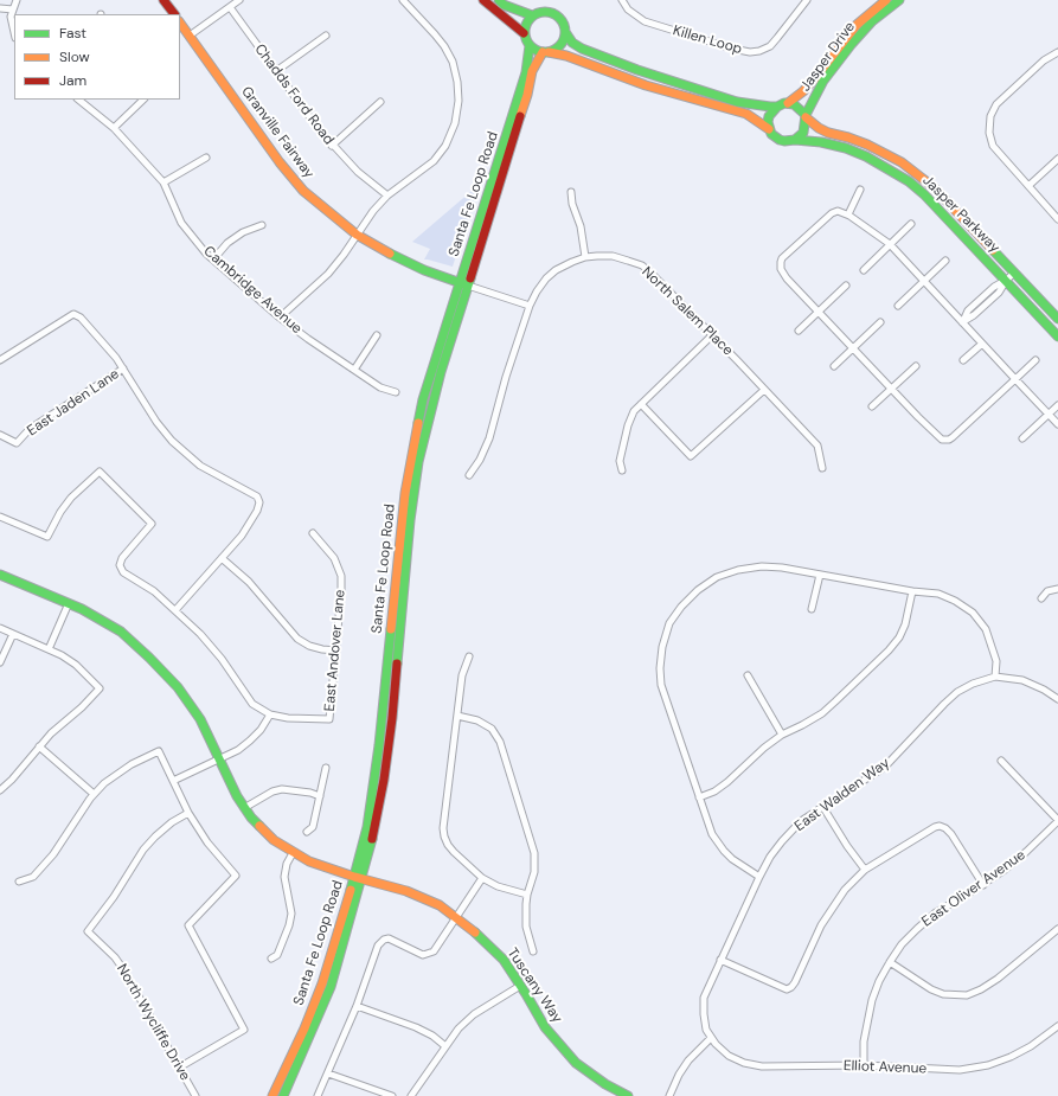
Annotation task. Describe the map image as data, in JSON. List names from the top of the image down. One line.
{"streets":{"main road":["Jasper Drive","Granville Fairway","Santa Fe Loop Road","Jasper Parkway","Tuscany Way"],"street":["Killen Loop","Chadds Ford Road","Cambridge Avenue","North Salem Place","East Jaden Lane","East Andover Lane","East Walden Way","East Oliver Avenue","North Wycliffe Drive","Elliot Avenue"]},"crossings":[["Jasper Drive","Jasper Parkway"],["Granville Fairway","Santa Fe Loop Road"],["Granville Fairway","North Salem Place"],["Santa Fe Loop Road","Tuscany Way"],["East Walden Way","Elliot Avenue"],["East Oliver Avenue","Elliot Avenue"]],"legend":["Fast","Slow","Jam"]}
